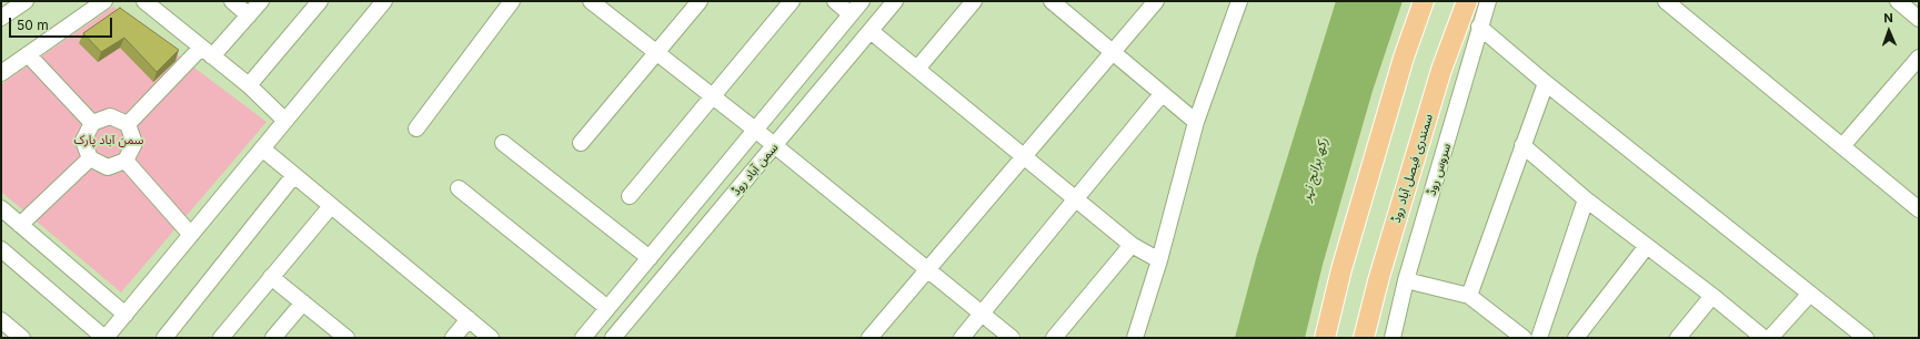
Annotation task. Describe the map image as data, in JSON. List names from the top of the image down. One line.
{"streets":{"main road":["سمندری فیصل آباد روڈ"],"street":["سمن آباد روڈ","سروس روڈ"]},"water":["رکھ برانچ نہر"],"parks":["سمن آباد پارک"],"scale_bar":"50 m","north":"top"}
